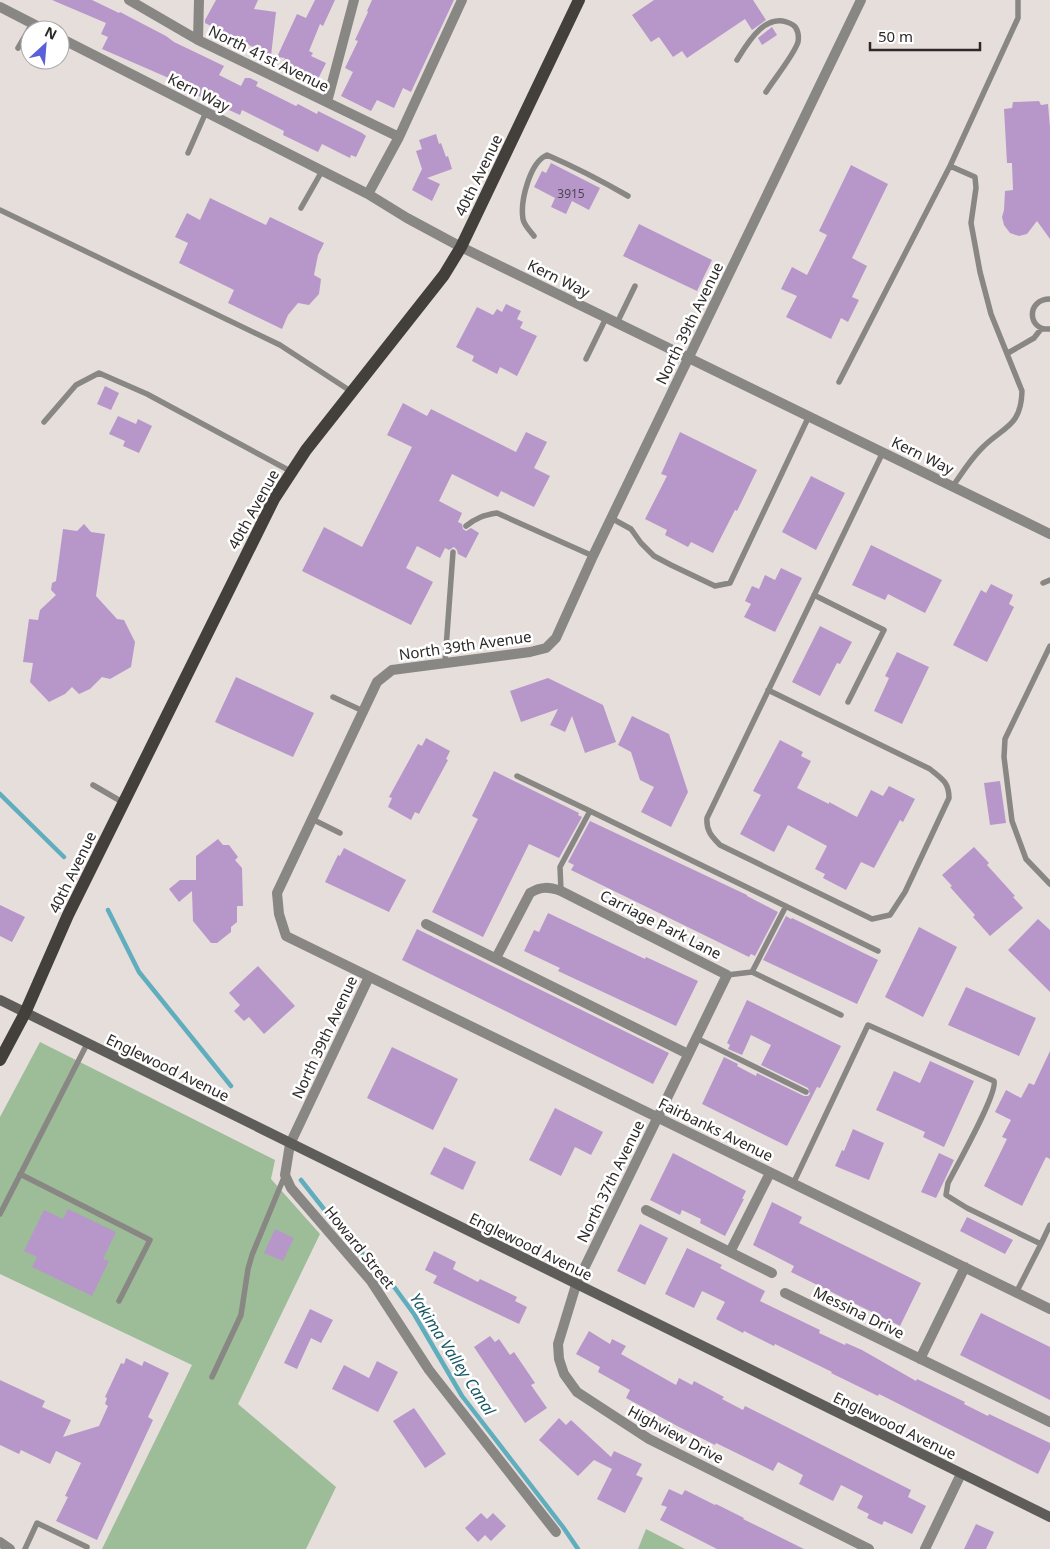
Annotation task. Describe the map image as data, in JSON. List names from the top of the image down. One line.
{"streets":{"main road":["40th Avenue"],"street":["North 41st Avenue","Kern Way","North 39th Avenue","Carriage Park Lane","Englewood Avenue","Fairbanks Avenue","North 37th Avenue","Howard Street","Messina Drive","Highview Drive"]},"crossings":[["Kern Way","40th Avenue"],["Kern Way","North 39th Avenue"],["40th Avenue","Englewood Avenue"],["North 39th Avenue","Englewood Avenue"],["North 39th Avenue","Fairbanks Avenue"],["Carriage Park Lane","Fairbanks Avenue"],["Carriage Park Lane","North 37th Avenue"],["Englewood Avenue","North 37th Avenue"],["Englewood Avenue","Highview Drive"],["Fairbanks Avenue","North 37th Avenue"],["North 37th Avenue","Highview Drive"]],"water":["Yakima Valley Canal"],"house_numbers":["3915"],"scale_bar":"50 m","north":"top right"}
